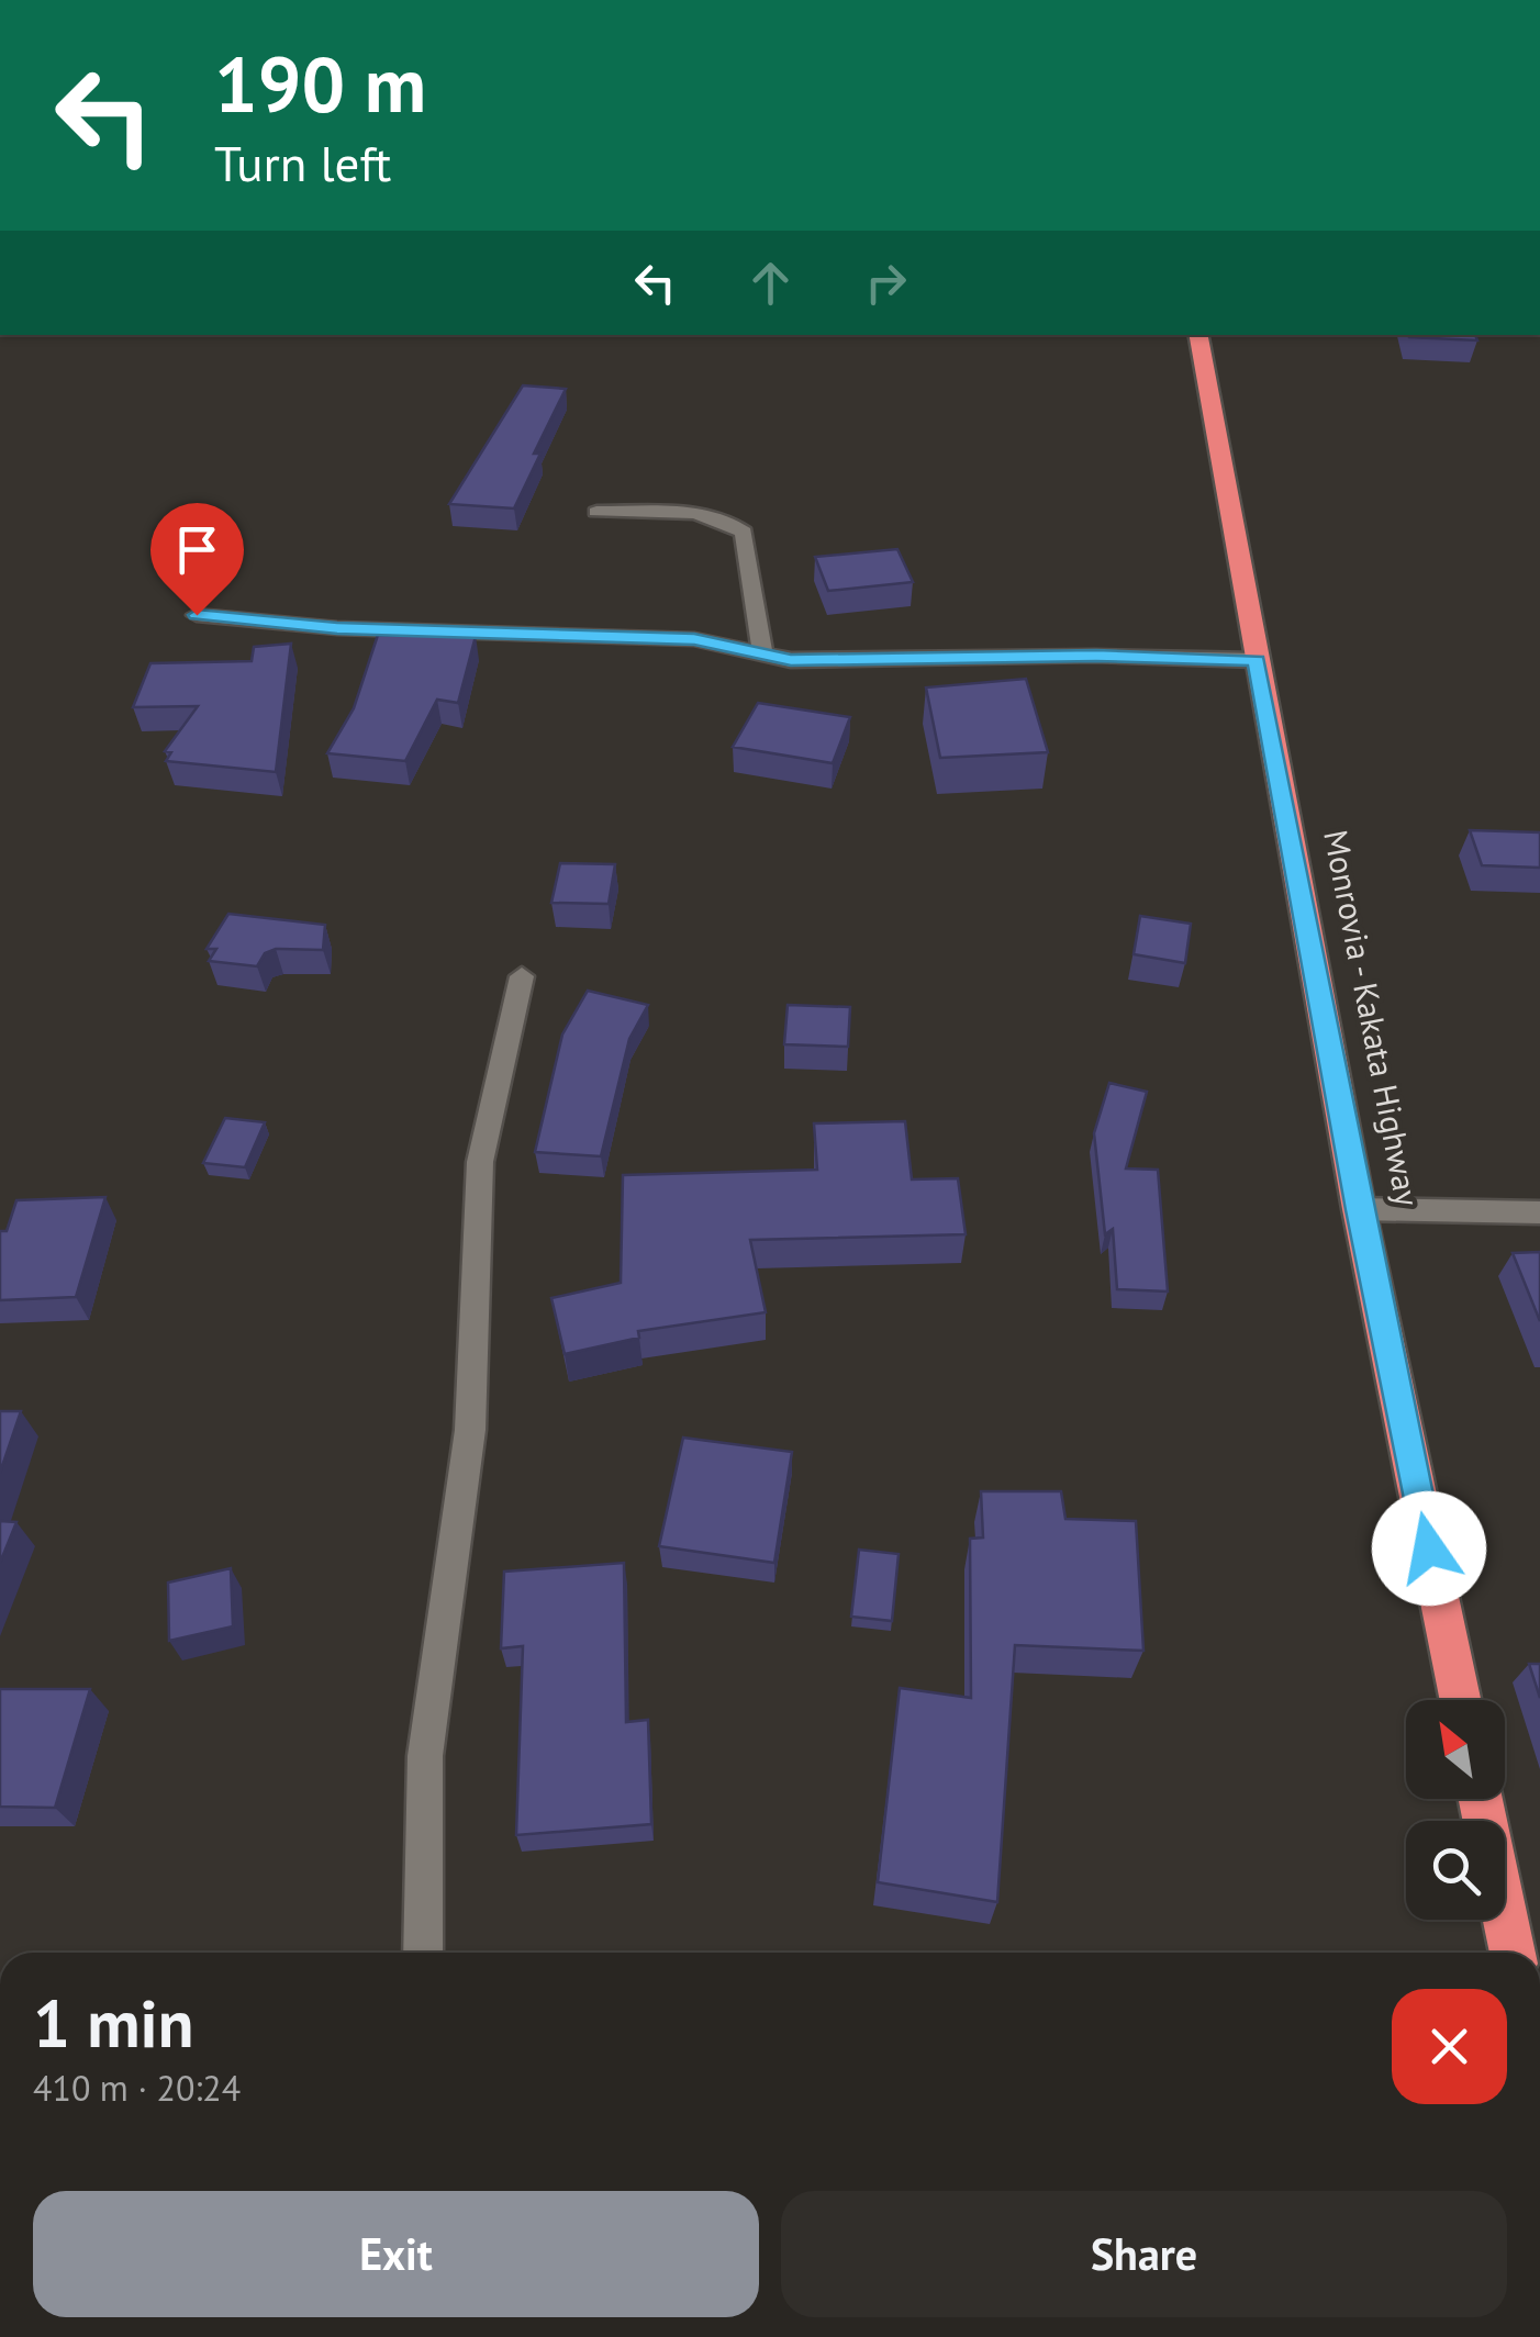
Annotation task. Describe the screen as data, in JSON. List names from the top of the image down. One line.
{"streets":{"highway":["Monrovia - Kakata Highway"]},"north":"top left","page":{"turn":["190 m","Turn left"],"heading":["1 min","410 m · 20:24"],"buttons":["Exit","Share"]}}
